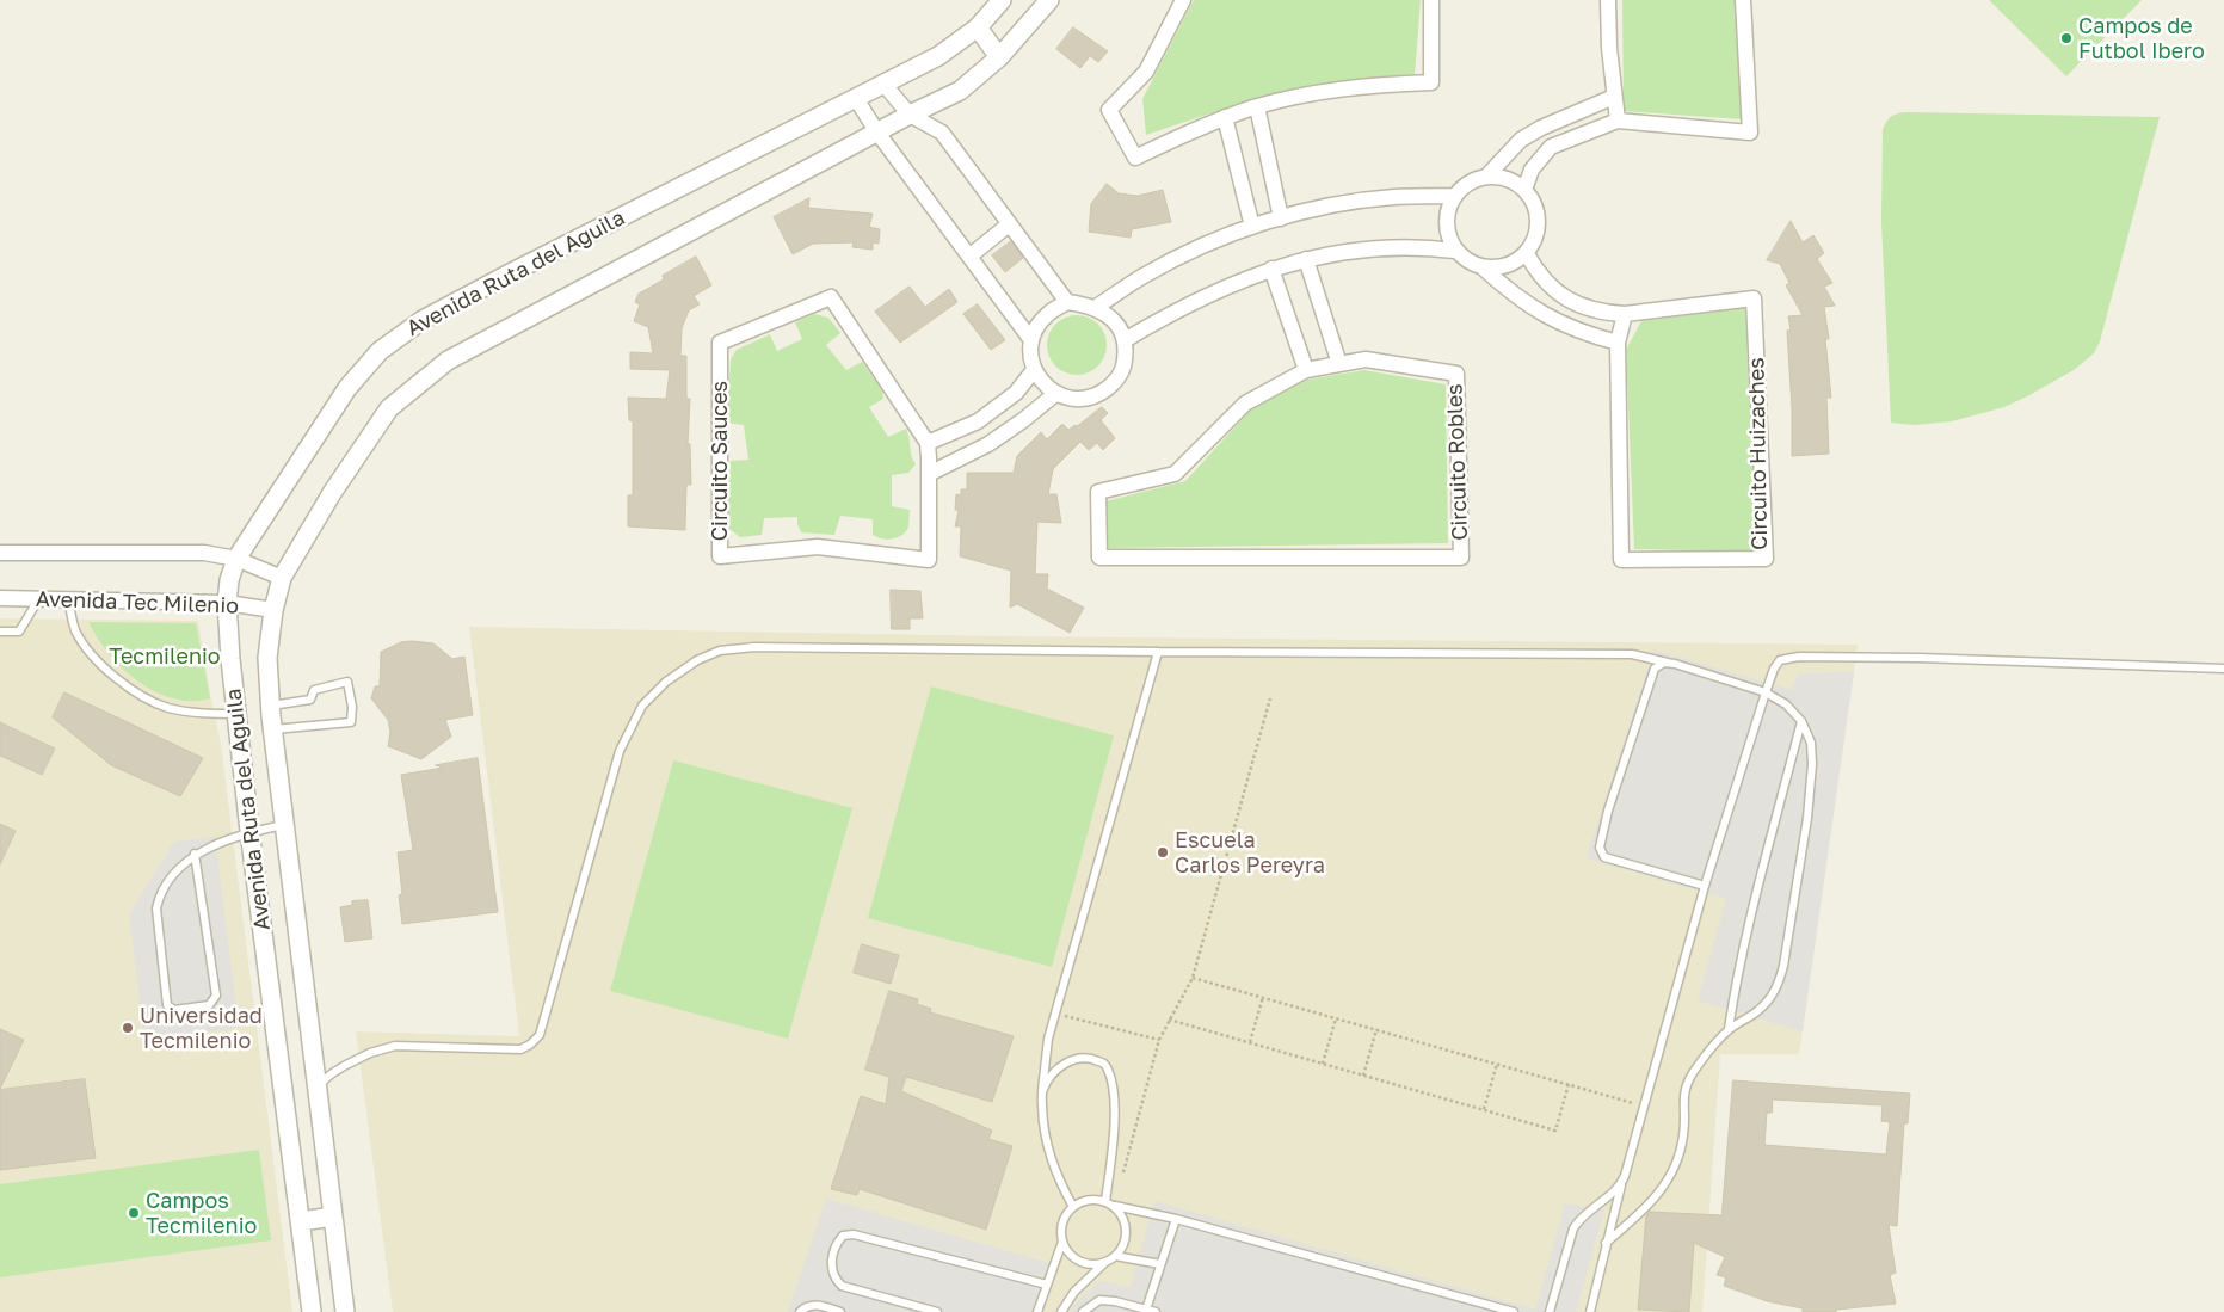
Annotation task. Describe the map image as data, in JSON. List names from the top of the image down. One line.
{"streets":{"street":["Avenida Ruta del Aguila","Circuito Huizaches","Circuito Sauces","Circuito Robles","Avenida Tec Milenio"]},"crossings":[["Avenida Ruta del Aguila","Avenida Tec Milenio"]],"parks":["Tecmilenio"],"places":["Campos de Futbol Ibero","Escuela Carlos Pereyra","Universidad Tecmilenio","Campos Tecmilenio"]}
